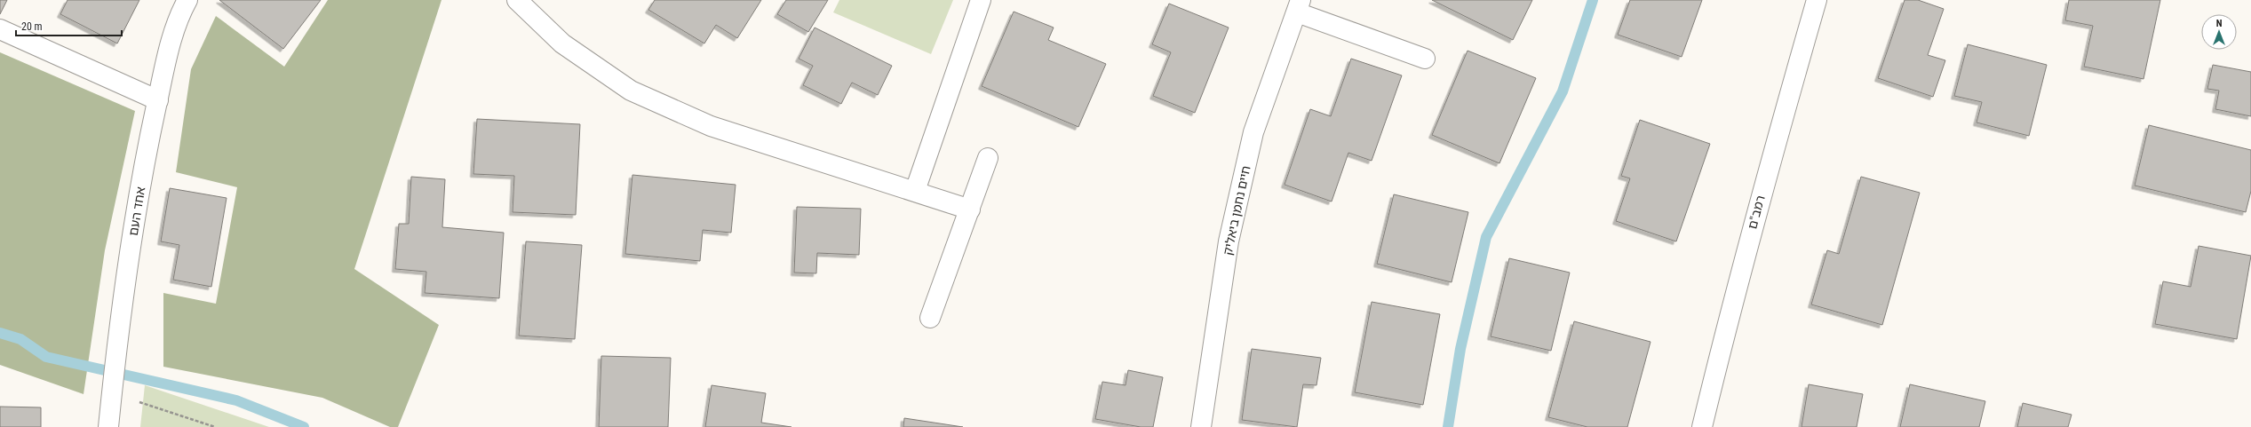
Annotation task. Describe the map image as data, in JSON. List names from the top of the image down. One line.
{"streets":{"street":["חיים נחמן ביאליק","אחד העם","רמב\"ם"]},"scale_bar":"20 m","north":"top"}
